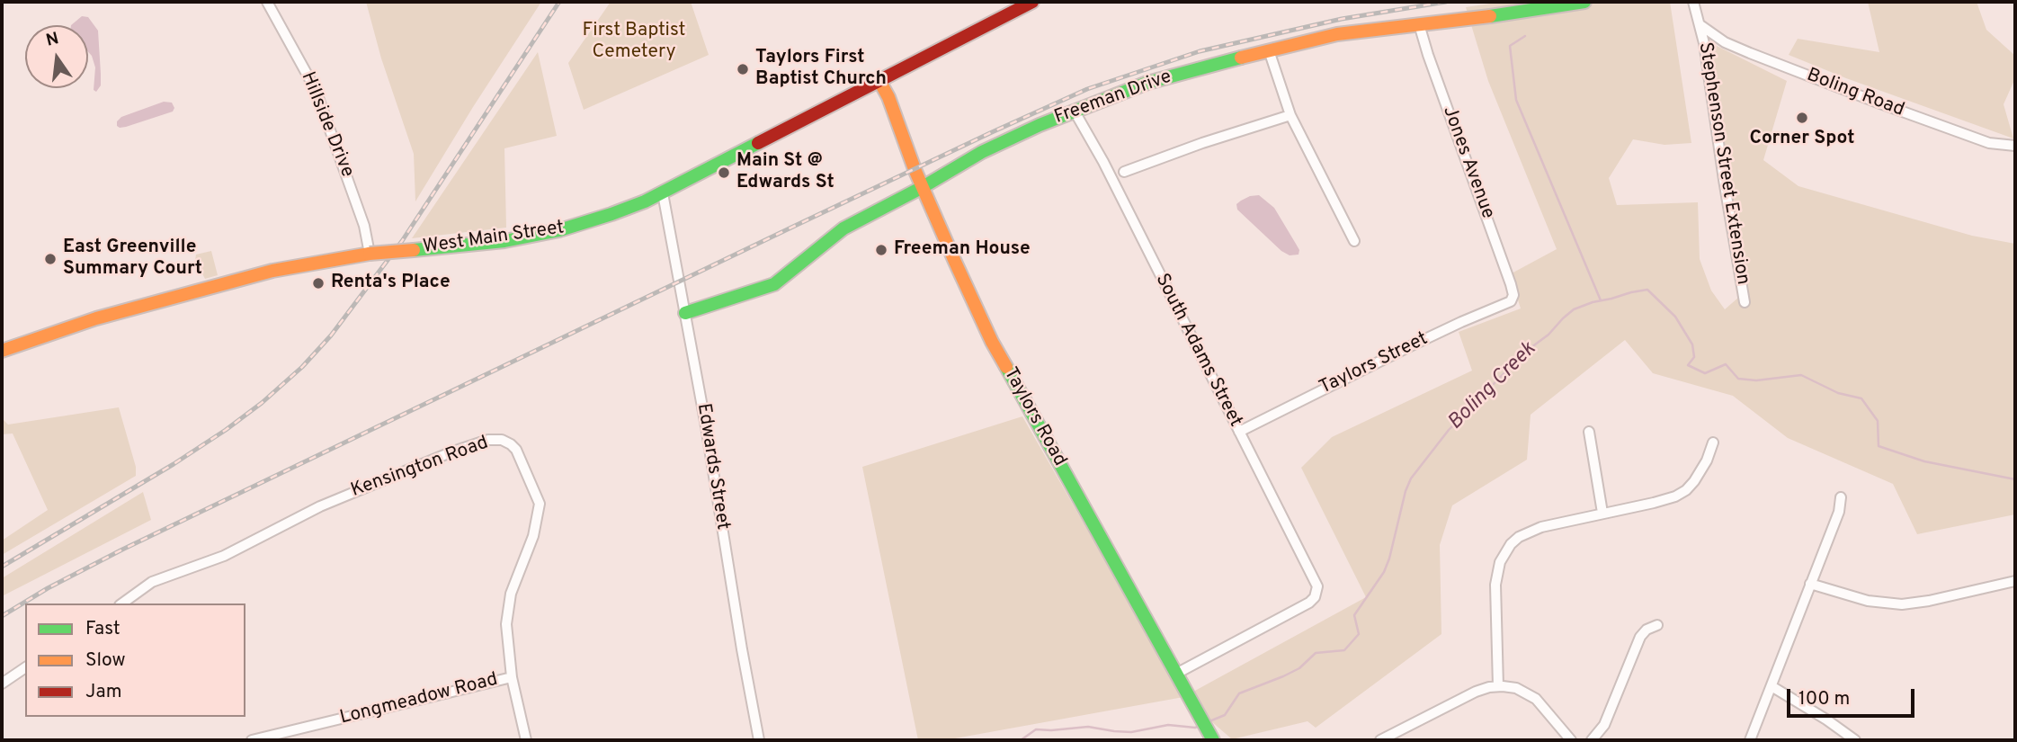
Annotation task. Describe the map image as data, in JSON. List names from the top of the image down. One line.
{"streets":{"street":["Boling Road","Freeman Drive","Hillside Drive","Jones Avenue","Stephenson Street Extension","West Main Street","South Adams Street","Taylors Street","Taylors Road","Edwards Street","Kensington Road","Longmeadow Road"]},"crossings":[["Boling Road","Stephenson Street Extension"],["Freeman Drive","Jones Avenue"],["Freeman Drive","South Adams Street"],["Freeman Drive","Taylors Road"],["Freeman Drive","Edwards Street"],["Hillside Drive","West Main Street"],["Jones Avenue","Taylors Street"],["West Main Street","Taylors Road"],["West Main Street","Edwards Street"],["South Adams Street","Taylors Street"],["South Adams Street","Taylors Road"],["Kensington Road","Longmeadow Road"]],"water":["Boling Creek"],"parks":["First Baptist Cemetery"],"places":["Taylors First Baptist Church","Corner Spot","Main St @ Edwards St","Freeman House","East Greenville Summary Court","Renta's Place"],"legend":["Fast","Slow","Jam"],"scale_bar":"100 m","north":"top"}
